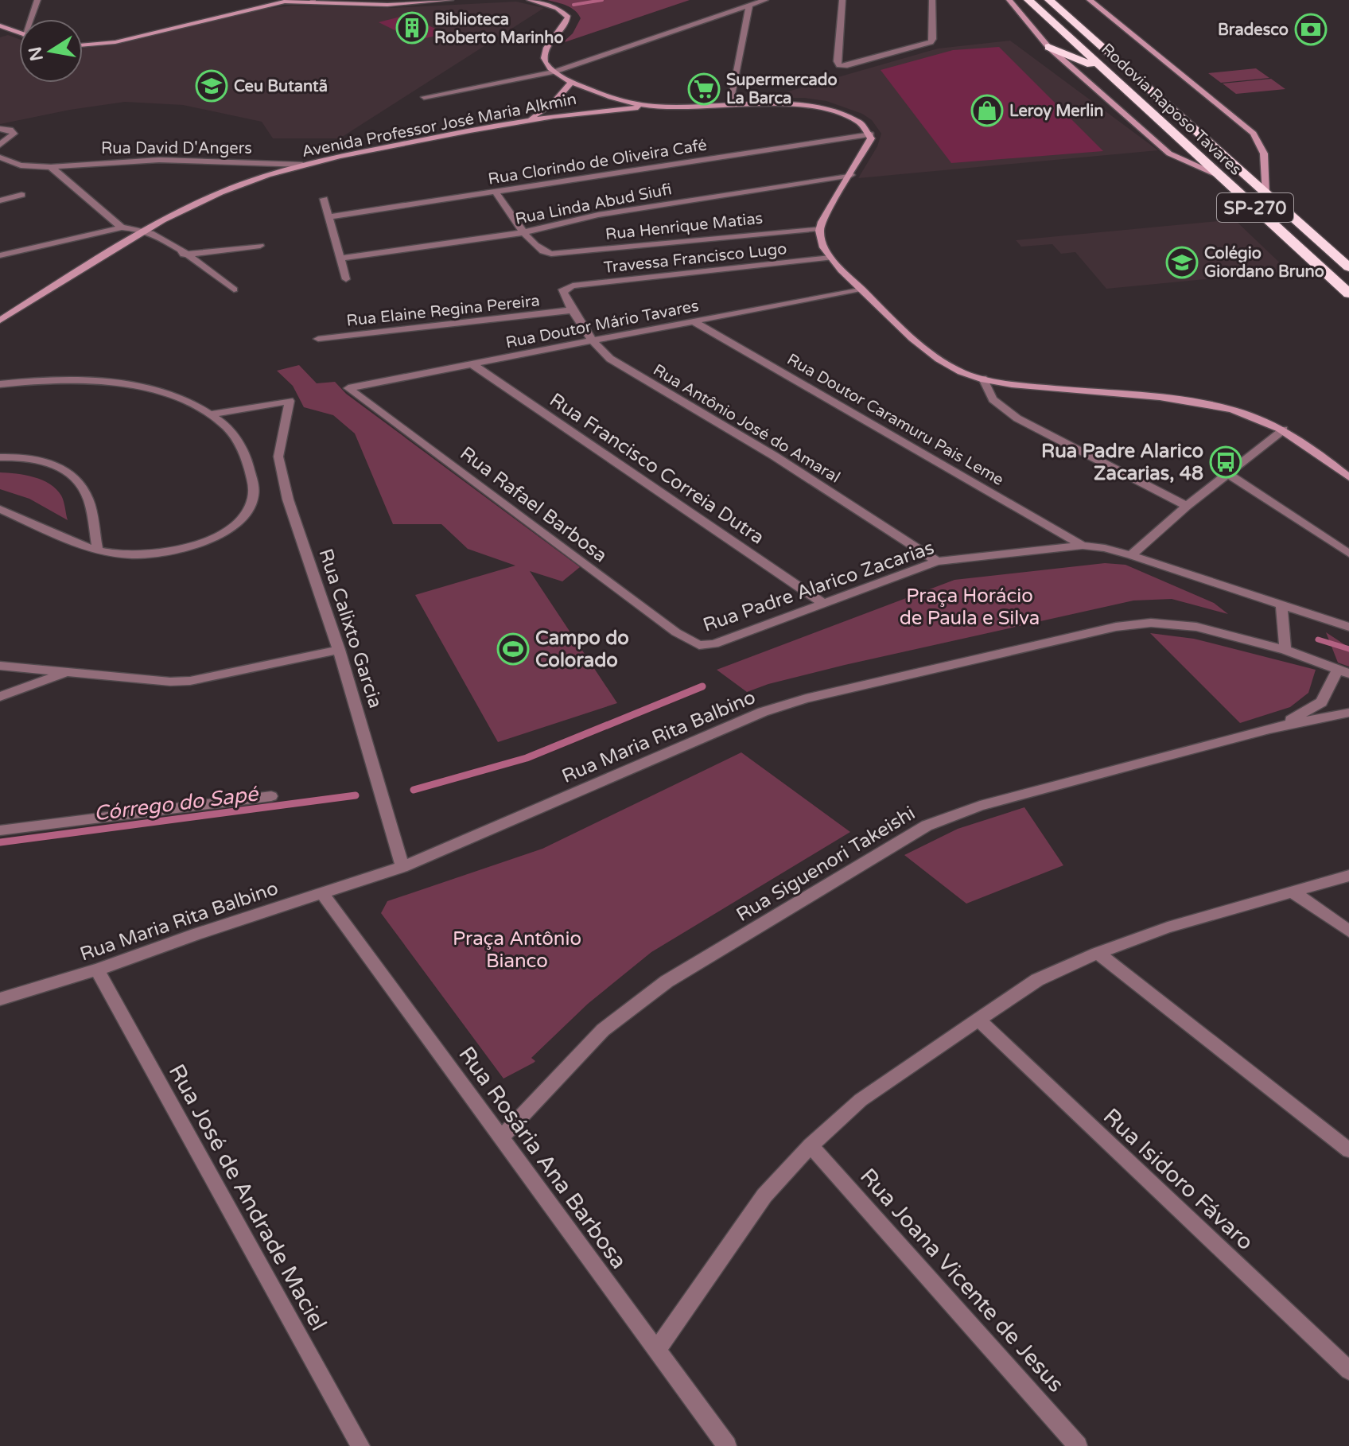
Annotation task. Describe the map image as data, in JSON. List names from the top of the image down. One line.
{"streets":{"highway":["Rodovia Raposo Tavares","SP-270"],"main road":["Avenida Professor José Maria Alkmin"],"street":["Rua David D'Angers","Rua Clorindo de Oliveira Café","Rua Linda Abud Siufi","Rua Henrique Matias","Travessa Francisco Lugo","Rua Elaine Regina Pereira","Rua Doutor Mário Tavares","Rua Doutor Caramuru Pais Leme","Rua Antônio José do Amaral","Rua Francisco Correia Dutra","Rua Rafael Barbosa","Rua Padre Alarico Zacarias","Rua Calixto Garcia","Rua Maria Rita Balbino","Rua Siguenori Takeishi","Rua Rosária Ana Barbosa","Rua Isidoro Fávaro","Rua José de Andrade Maciel","Rua Joana Vicente de Jesus"]},"crossings":[["Avenida Professor José Maria Alkmin","Rua David D'Angers"],["Rua Linda Abud Siufi","Rua Henrique Matias"],["Travessa Francisco Lugo","Rua Antônio José do Amaral"],["Rua Elaine Regina Pereira","Rua Antônio José do Amaral"],["Rua Doutor Mário Tavares","Rua Doutor Caramuru Pais Leme"],["Rua Doutor Mário Tavares","Rua Antônio José do Amaral"],["Rua Doutor Mário Tavares","Rua Francisco Correia Dutra"],["Rua Doutor Mário Tavares","Rua Rafael Barbosa"],["Rua Doutor Caramuru Pais Leme","Rua Padre Alarico Zacarias"],["Rua Antônio José do Amaral","Rua Padre Alarico Zacarias"],["Rua Francisco Correia Dutra","Rua Padre Alarico Zacarias"],["Rua Rafael Barbosa","Rua Padre Alarico Zacarias"],["Rua Calixto Garcia","Rua Maria Rita Balbino"],["Rua Maria Rita Balbino","Rua Siguenori Takeishi"],["Rua Maria Rita Balbino","Rua Rosária Ana Barbosa"],["Rua Maria Rita Balbino","Rua José de Andrade Maciel"],["Rua Siguenori Takeishi","Rua Rosária Ana Barbosa"]],"water":["Córrego do Sapé"],"parks":["Praça Horácio de Paula e Silva","Praça Antônio Bianco"],"places":{"building":["Biblioteca Roberto Marinho"],"bank":["Bradesco"],"school or university":["Ceu Butantã","Colégio Giordano Bruno"],"supermarket":["Supermercado La Barca"],"shop":["Leroy Merlin"],"bus stop":["Rua Padre Alarico Zacarias, 48"],"sports":["Campo do Colorado"]},"north":"left"}
